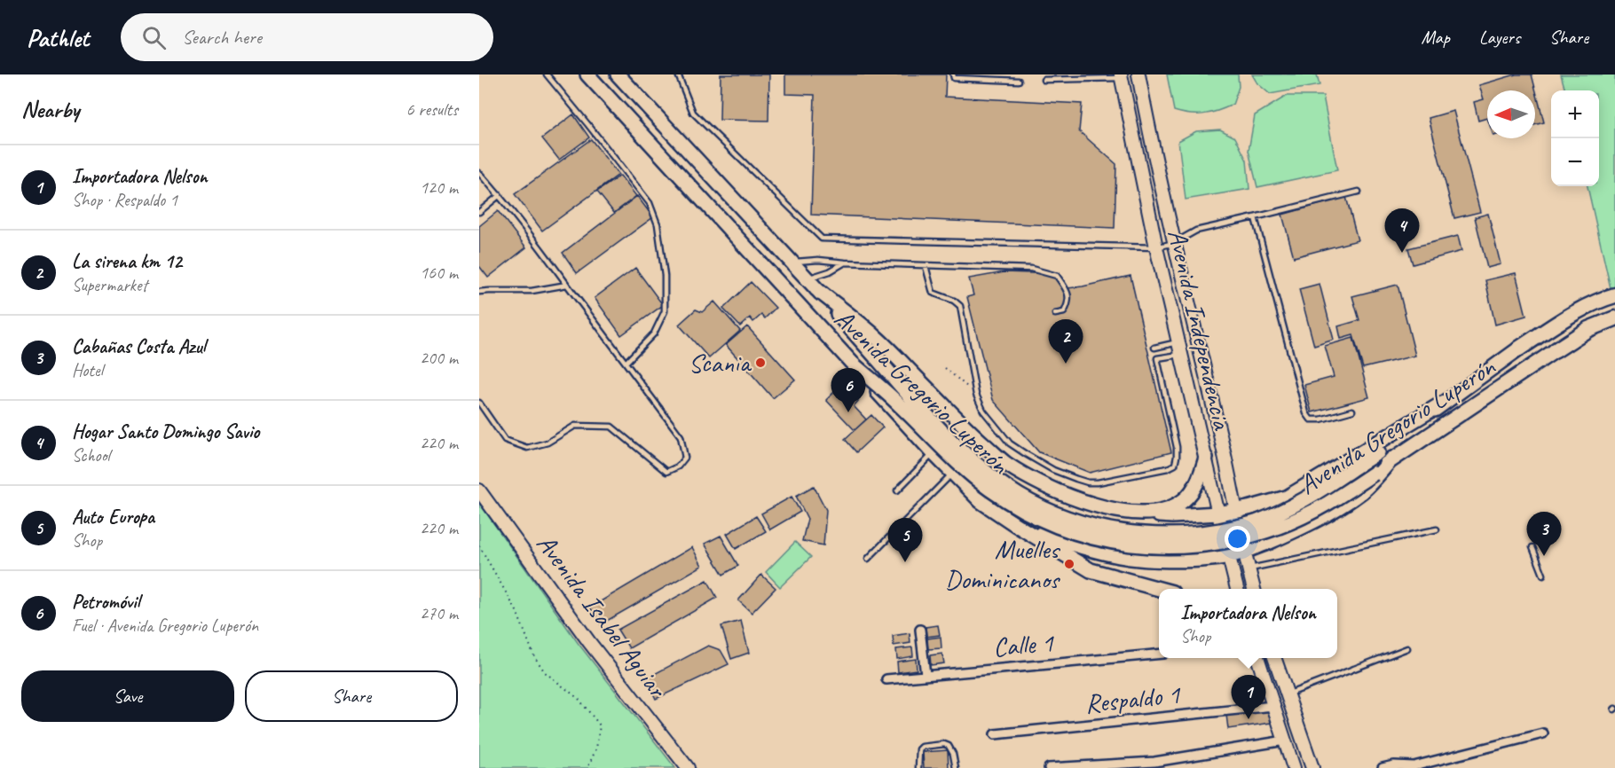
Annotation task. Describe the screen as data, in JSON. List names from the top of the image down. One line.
{"streets":{"main road":["Avenida Independencia","Avenida Gregorio Luperón","Avenida Isabel Aguiar"],"street":["Calle 1","Respaldo 1"]},"places":["Scania","Muelles Dominicanos"],"north":"left","page":{"header":"Pathlet","search":"Search here","nav":["Map","Layers","Share"],"heading":["Nearby","6 results"],"map_buttons":["+","−"],"list":[{"mark":"1","name":"Importadora Nelson","note":"Shop · Respaldo 1","value":"120 m"},{"mark":"2","name":"La sirena km 12","note":"Supermarket","value":"160 m"},{"mark":"3","name":"Cabañas Costa Azul","note":"Hotel","value":"200 m"},{"mark":"4","name":"Hogar Santo Domingo Savio","note":"School","value":"220 m"},{"mark":"5","name":"Auto Europa","note":"Shop","value":"220 m"},{"mark":"6","name":"Petromóvil","note":"Fuel · Avenida Gregorio Luperón","value":"270 m"}],"pins":["4","2","6","3","5","1"],"popup":["Importadora Nelson","Shop"],"buttons":["Save","Share"]}}
